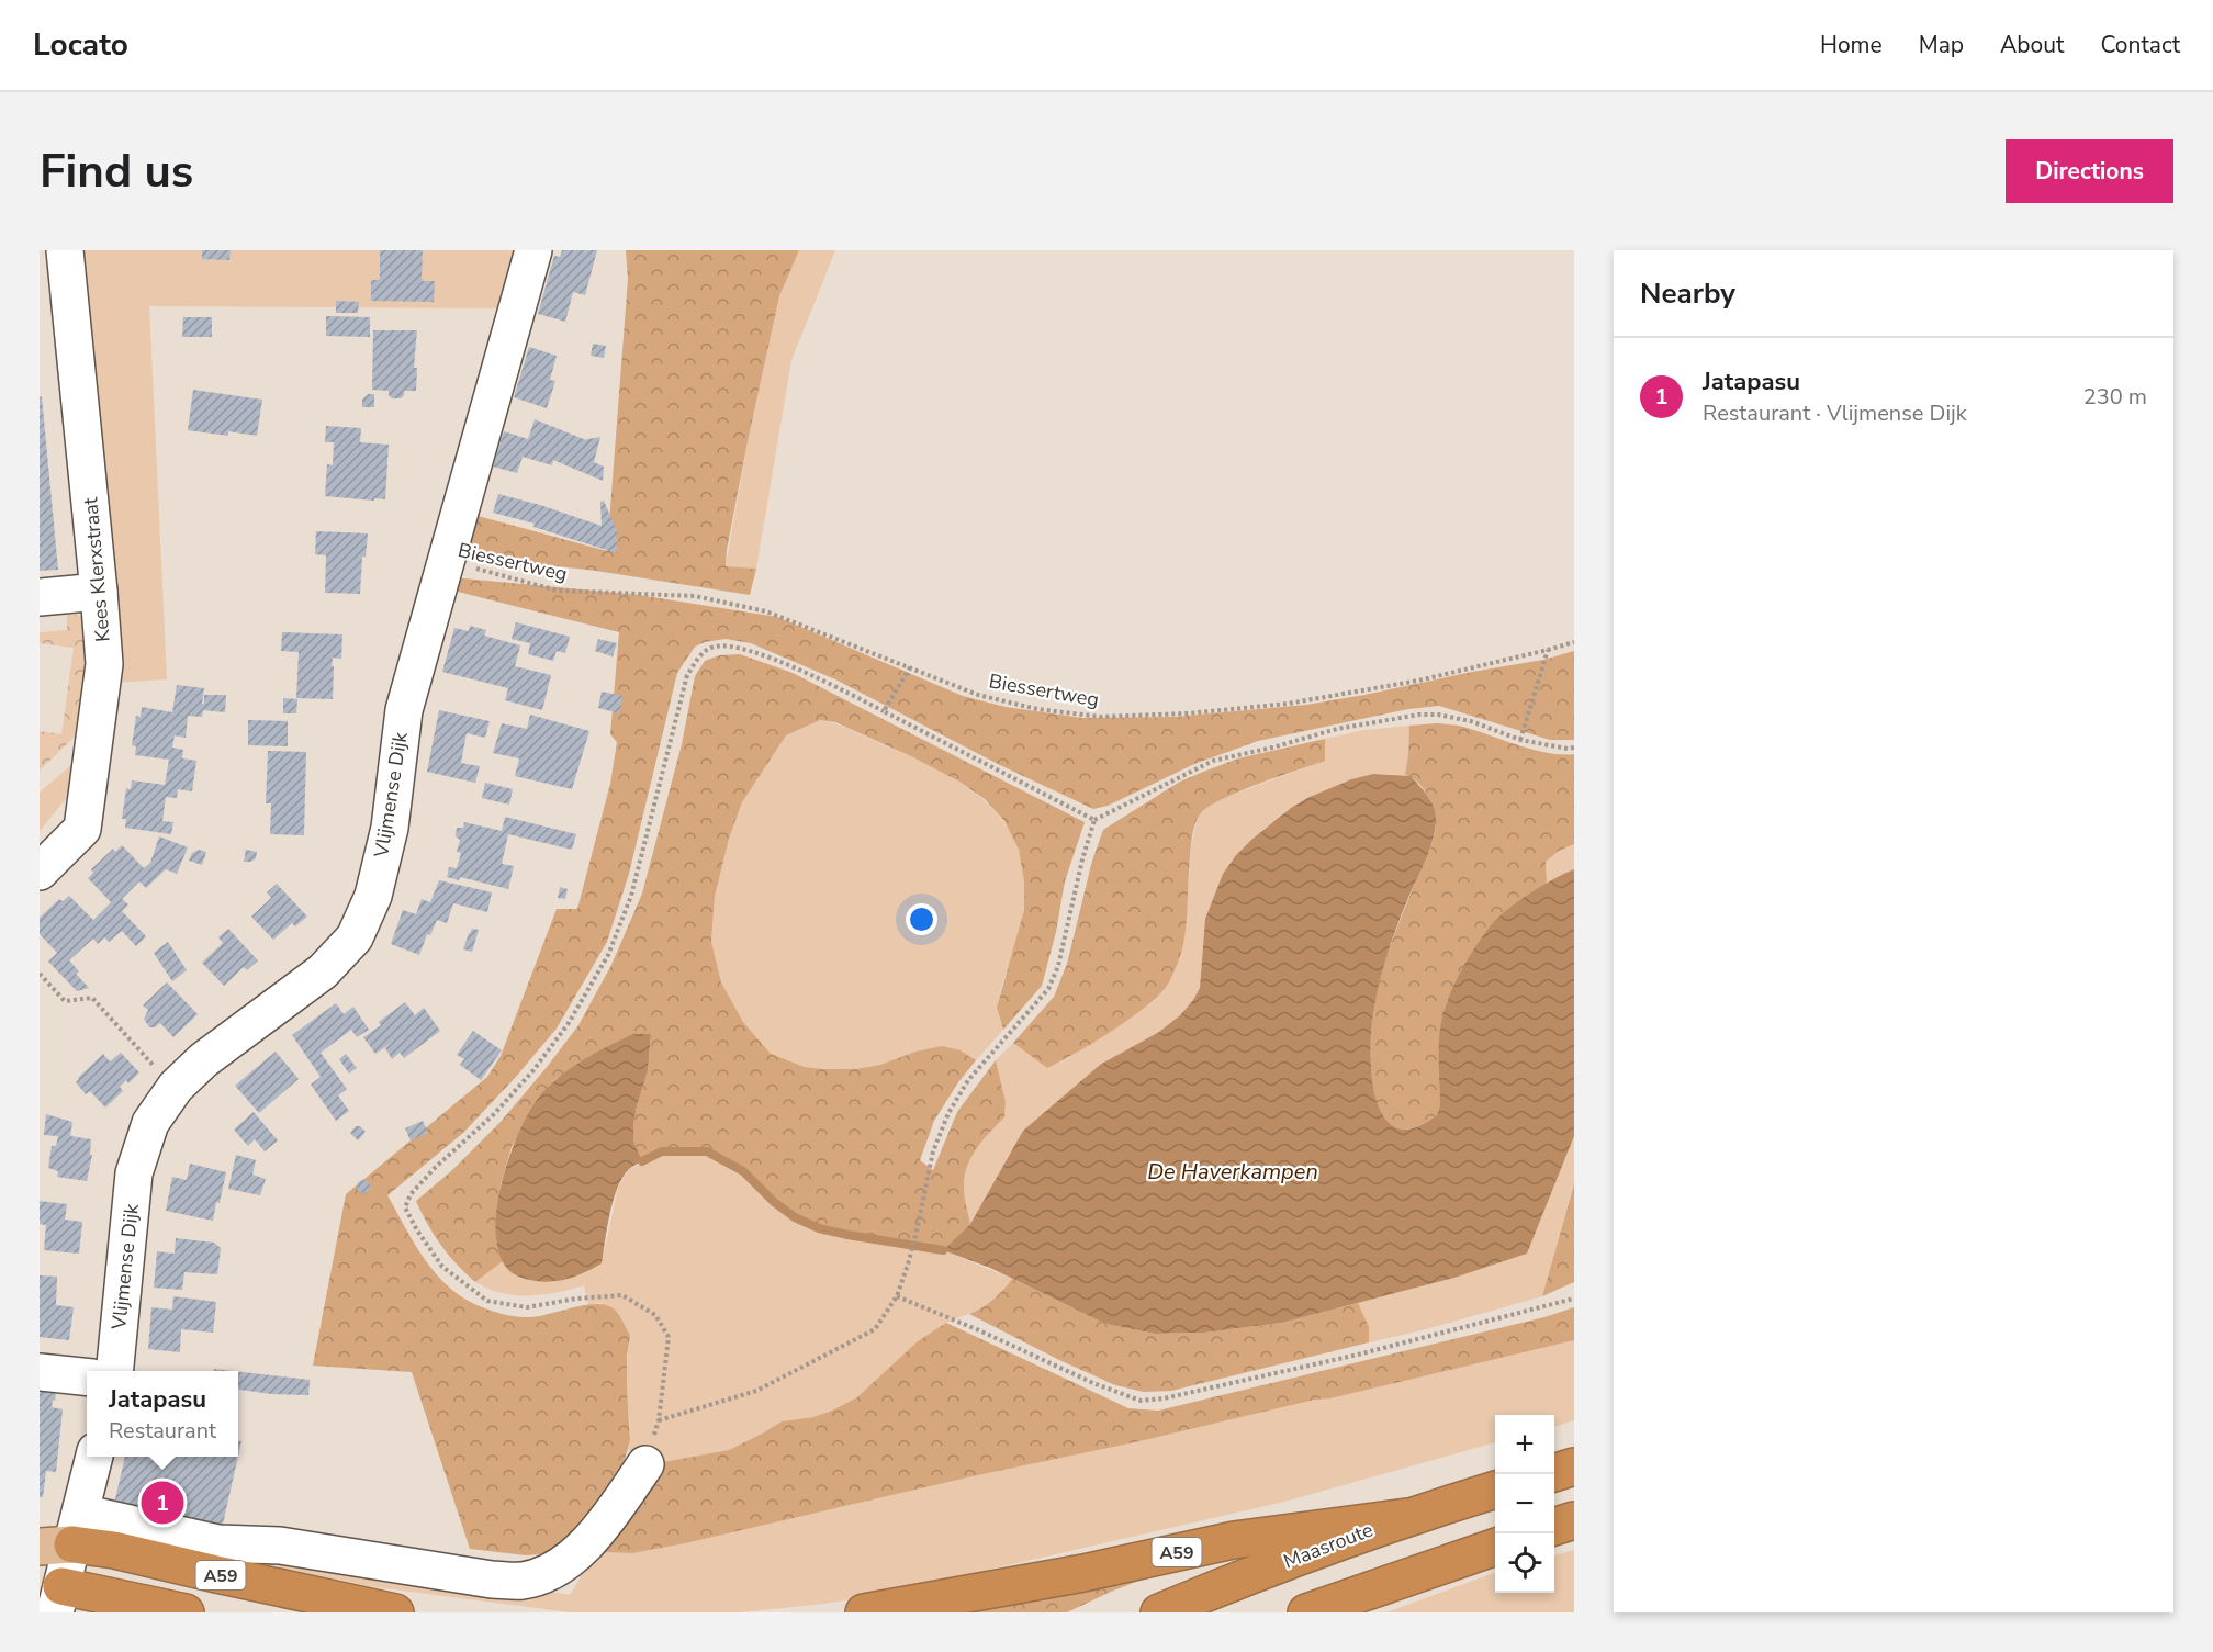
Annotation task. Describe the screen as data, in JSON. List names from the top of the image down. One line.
{"streets":{"highway":["Maasroute","A59"],"street":["Kees Klerxstraat","Vlijmense Dijk"],"path":["Biessertweg"]},"crossings":[["Biessertweg","Vlijmense Dijk"],["Maasroute","A59"]],"water":["De Haverkampen"],"page":{"header":"Locato","nav":["Home","Map","About","Contact"],"buttons":"Directions","title":"Find us","heading":"Nearby","list":[{"mark":"1","name":"Jatapasu","note":"Restaurant · Vlijmense Dijk","value":"230 m"}],"popup":["Jatapasu","Restaurant"],"map_buttons":["+","−"],"pins":"1"}}
